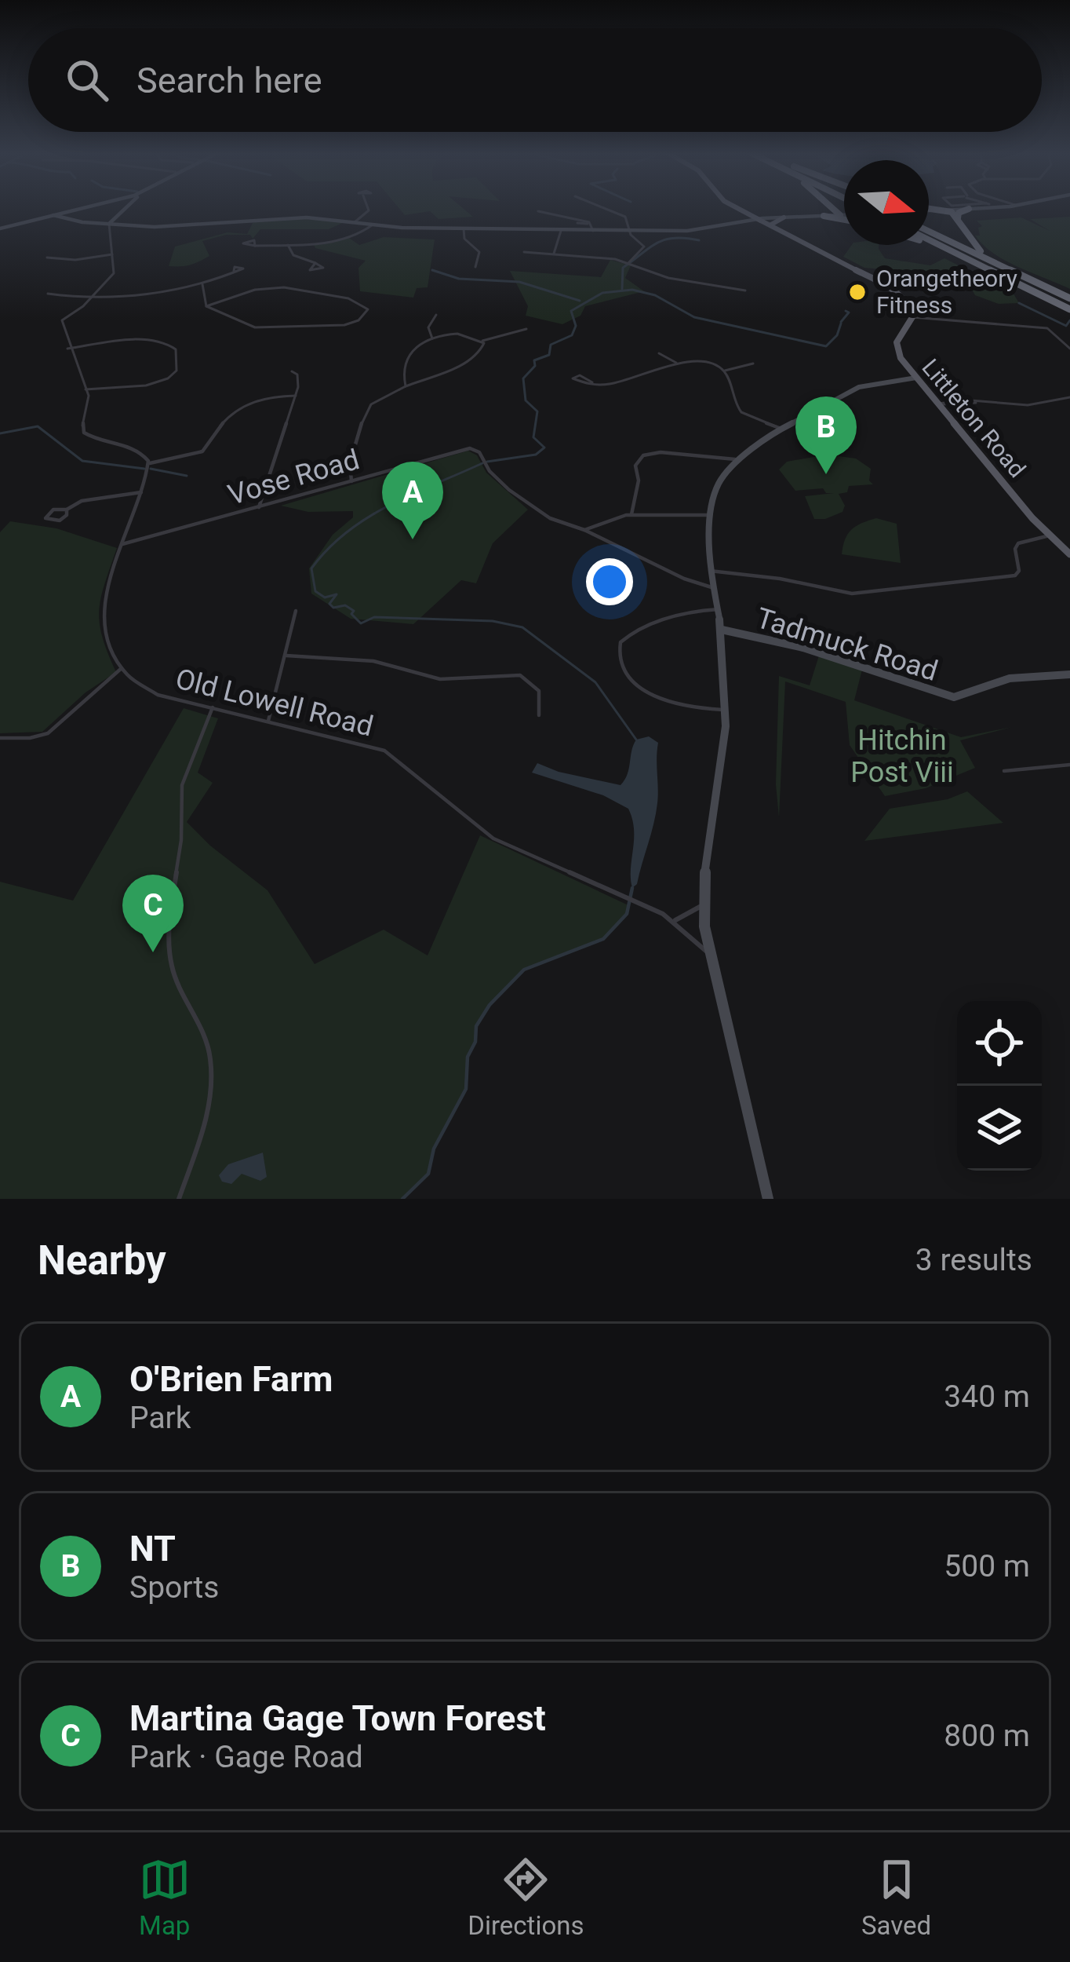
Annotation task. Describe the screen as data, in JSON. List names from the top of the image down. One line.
{"streets":{"main road":["Littleton Road","Tadmuck Road"],"street":["Vose Road","Old Lowell Road"]},"crossings":[["Vose Road","Old Lowell Road"]],"parks":["Hitchin Post Viii"],"places":["Orangetheory Fitness"],"north":"right","page":{"search":"Search here","pins":["B","A","C"],"heading":["Nearby","3 results"],"list":[{"mark":"A","name":"O'Brien Farm","note":"Park","value":"340 m"},{"mark":"B","name":"NT","note":"Sports","value":"500 m"},{"mark":"C","name":"Martina Gage Town Forest","note":"Park · Gage Road","value":"800 m"}],"nav":["Map","Directions","Saved"]}}
